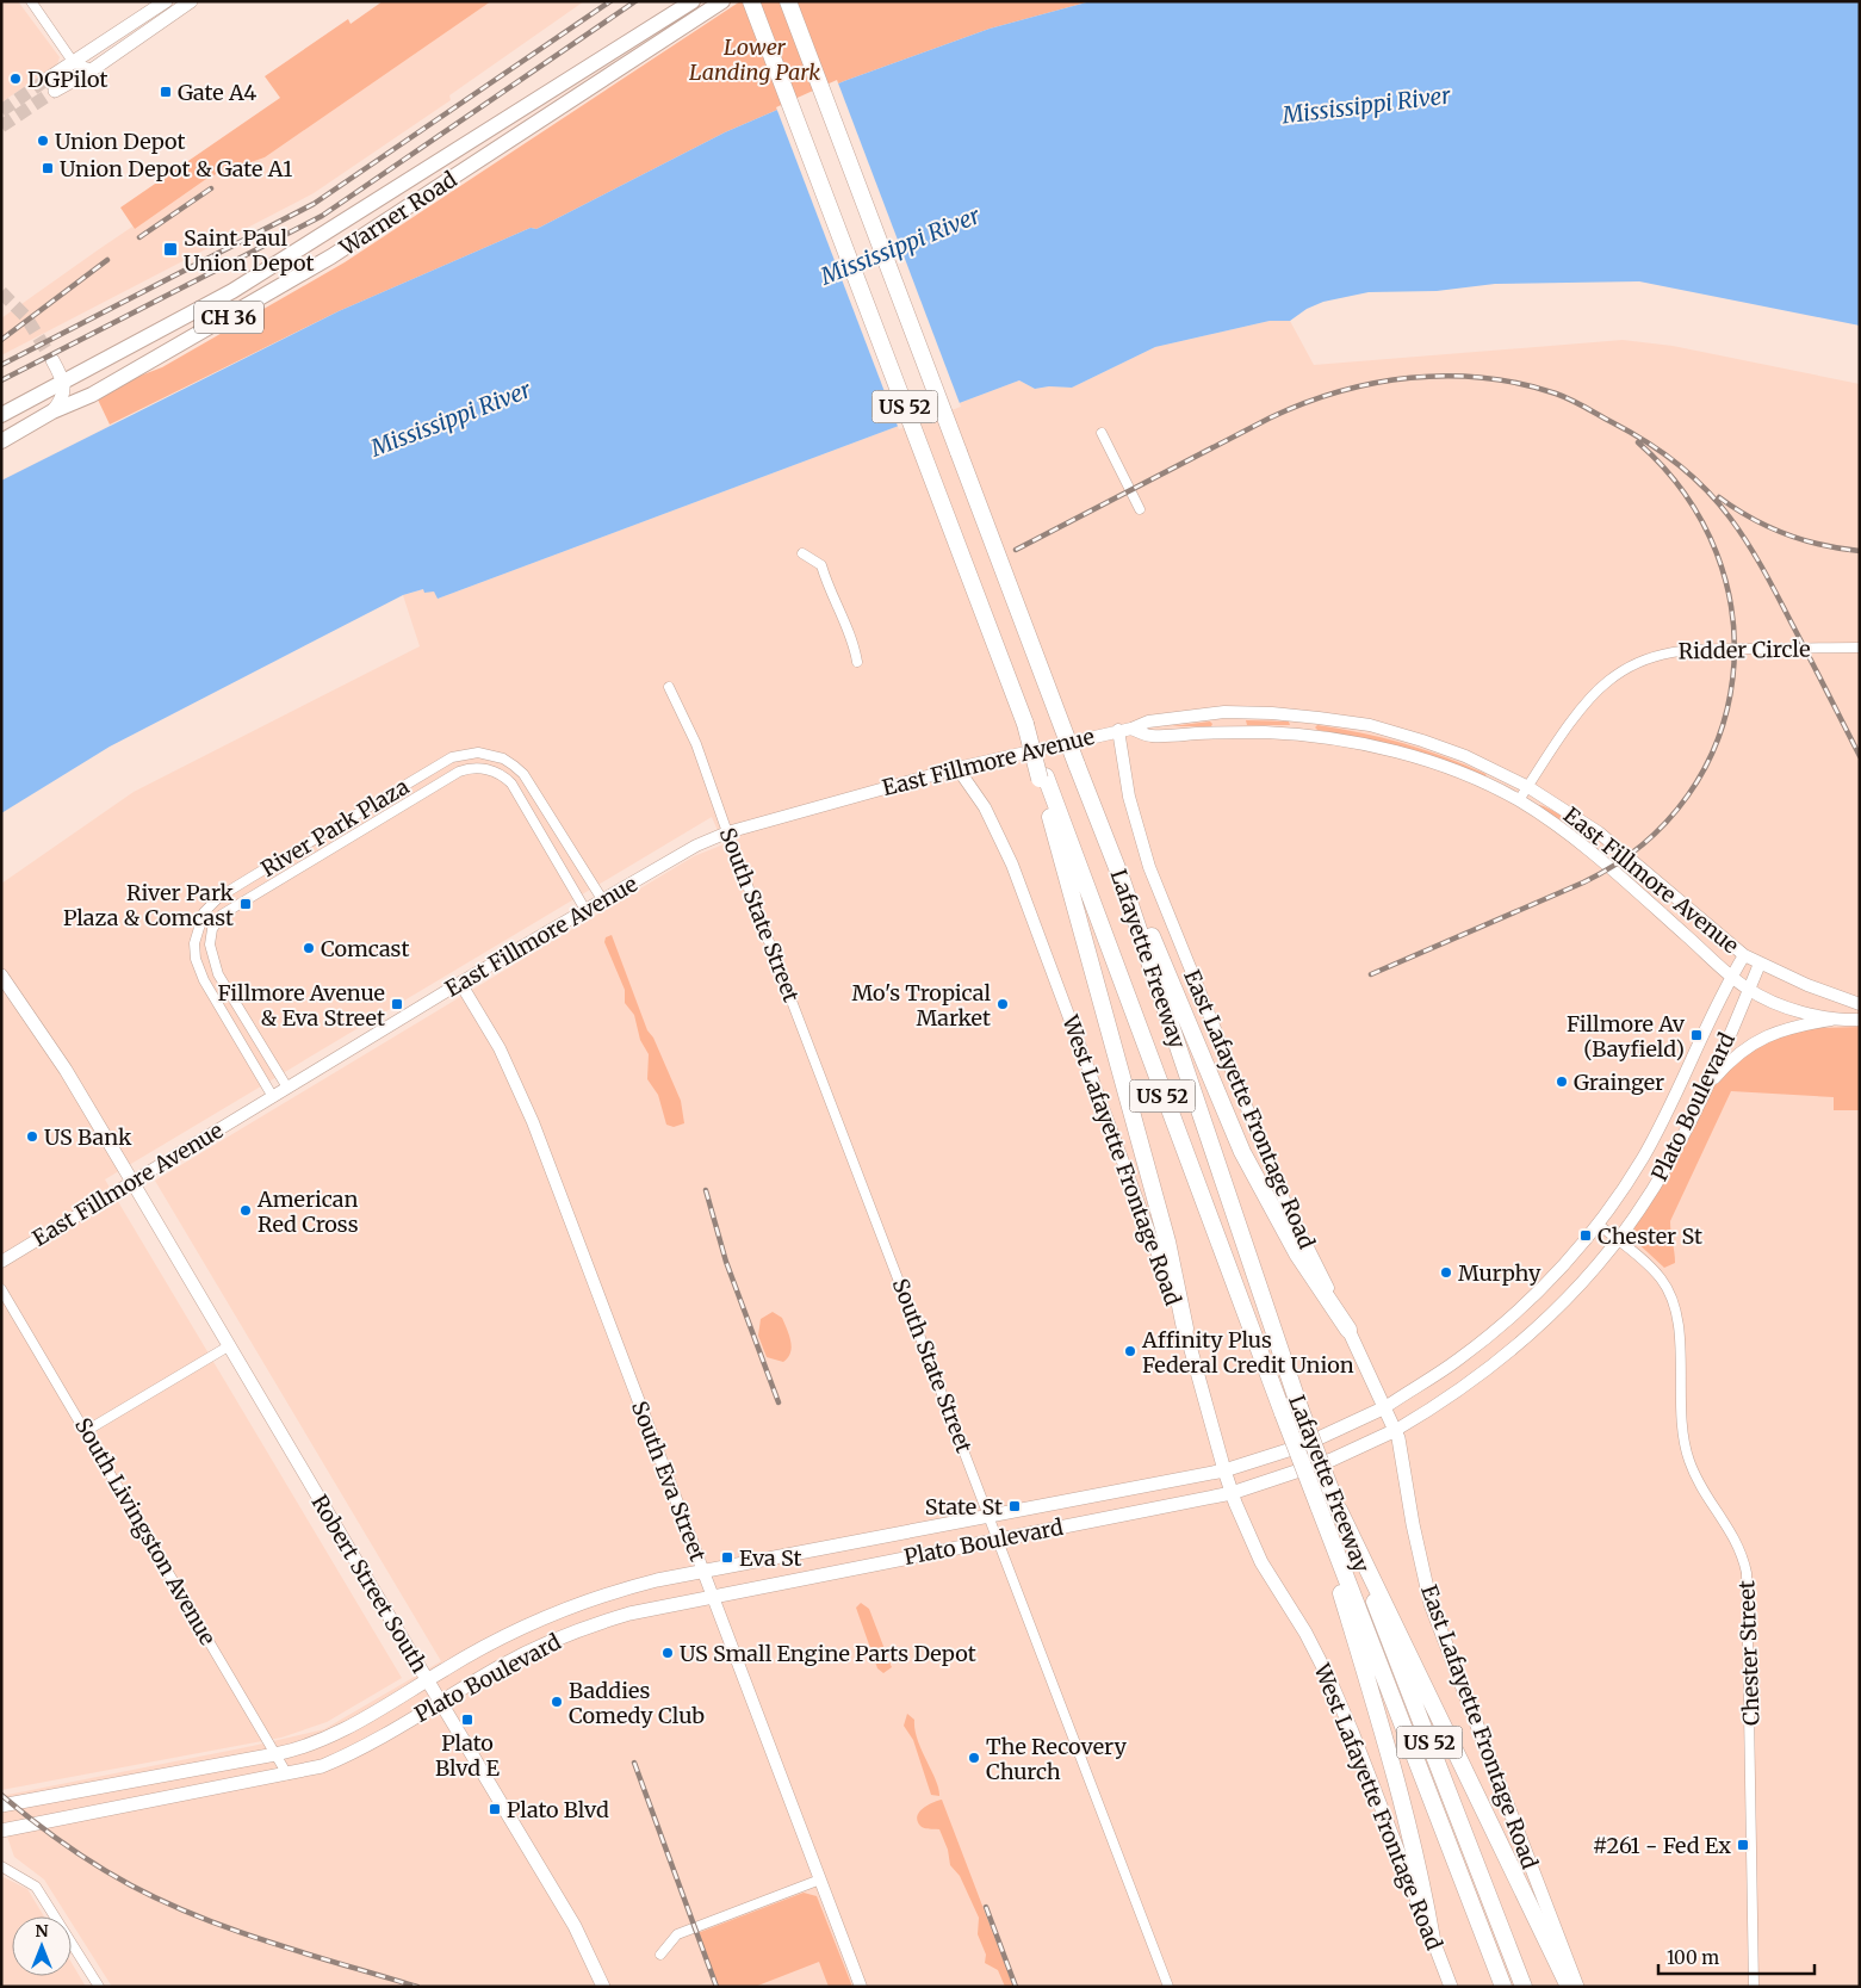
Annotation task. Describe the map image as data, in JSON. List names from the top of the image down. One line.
{"streets":{"highway":["Warner Road","CH 36","US 52","Lafayette Freeway"],"main road":["Plato Boulevard","East Lafayette Frontage Road","West Lafayette Frontage Road","Robert Street South"],"street":["Ridder Circle","East Fillmore Avenue","River Park Plaza","South State Street","South Eva Street","South Livingston Avenue","Chester Street"]},"crossings":[["US 52","Lafayette Freeway"],["Ridder Circle","East Fillmore Avenue"],["East Fillmore Avenue","River Park Plaza"],["East Fillmore Avenue","South State Street"],["East Fillmore Avenue","Plato Boulevard"],["East Fillmore Avenue","East Lafayette Frontage Road"],["East Fillmore Avenue","West Lafayette Frontage Road"],["East Fillmore Avenue","South Eva Street"],["East Fillmore Avenue","Robert Street South"],["South State Street","Plato Boulevard"],["Plato Boulevard","East Lafayette Frontage Road"],["Plato Boulevard","West Lafayette Frontage Road"],["Plato Boulevard","South Eva Street"],["Plato Boulevard","South Livingston Avenue"],["Plato Boulevard","Robert Street South"],["Plato Boulevard","Chester Street"]],"water":["Mississippi River"],"parks":["Lower Landing Park"],"places":{"other":["DGPilot","Union Depot","Comcast","Mo's Tropical Market","Grainger","US Bank","American Red Cross","Murphy","Affinity Plus Federal Credit Union","US Small Engine Parts Depot","Baddies Comedy Club","The Recovery Church"],"transit":["Gate A4","Union Depot & Gate A1","Saint Paul Union Depot","River Park Plaza & Comcast","Fillmore Avenue & Eva Street","Fillmore Av (Bayfield)","Chester St","State St","Eva St","Plato Blvd E","Plato Blvd","#261 - Fed Ex"]},"scale_bar":"100 m","north":"top"}
